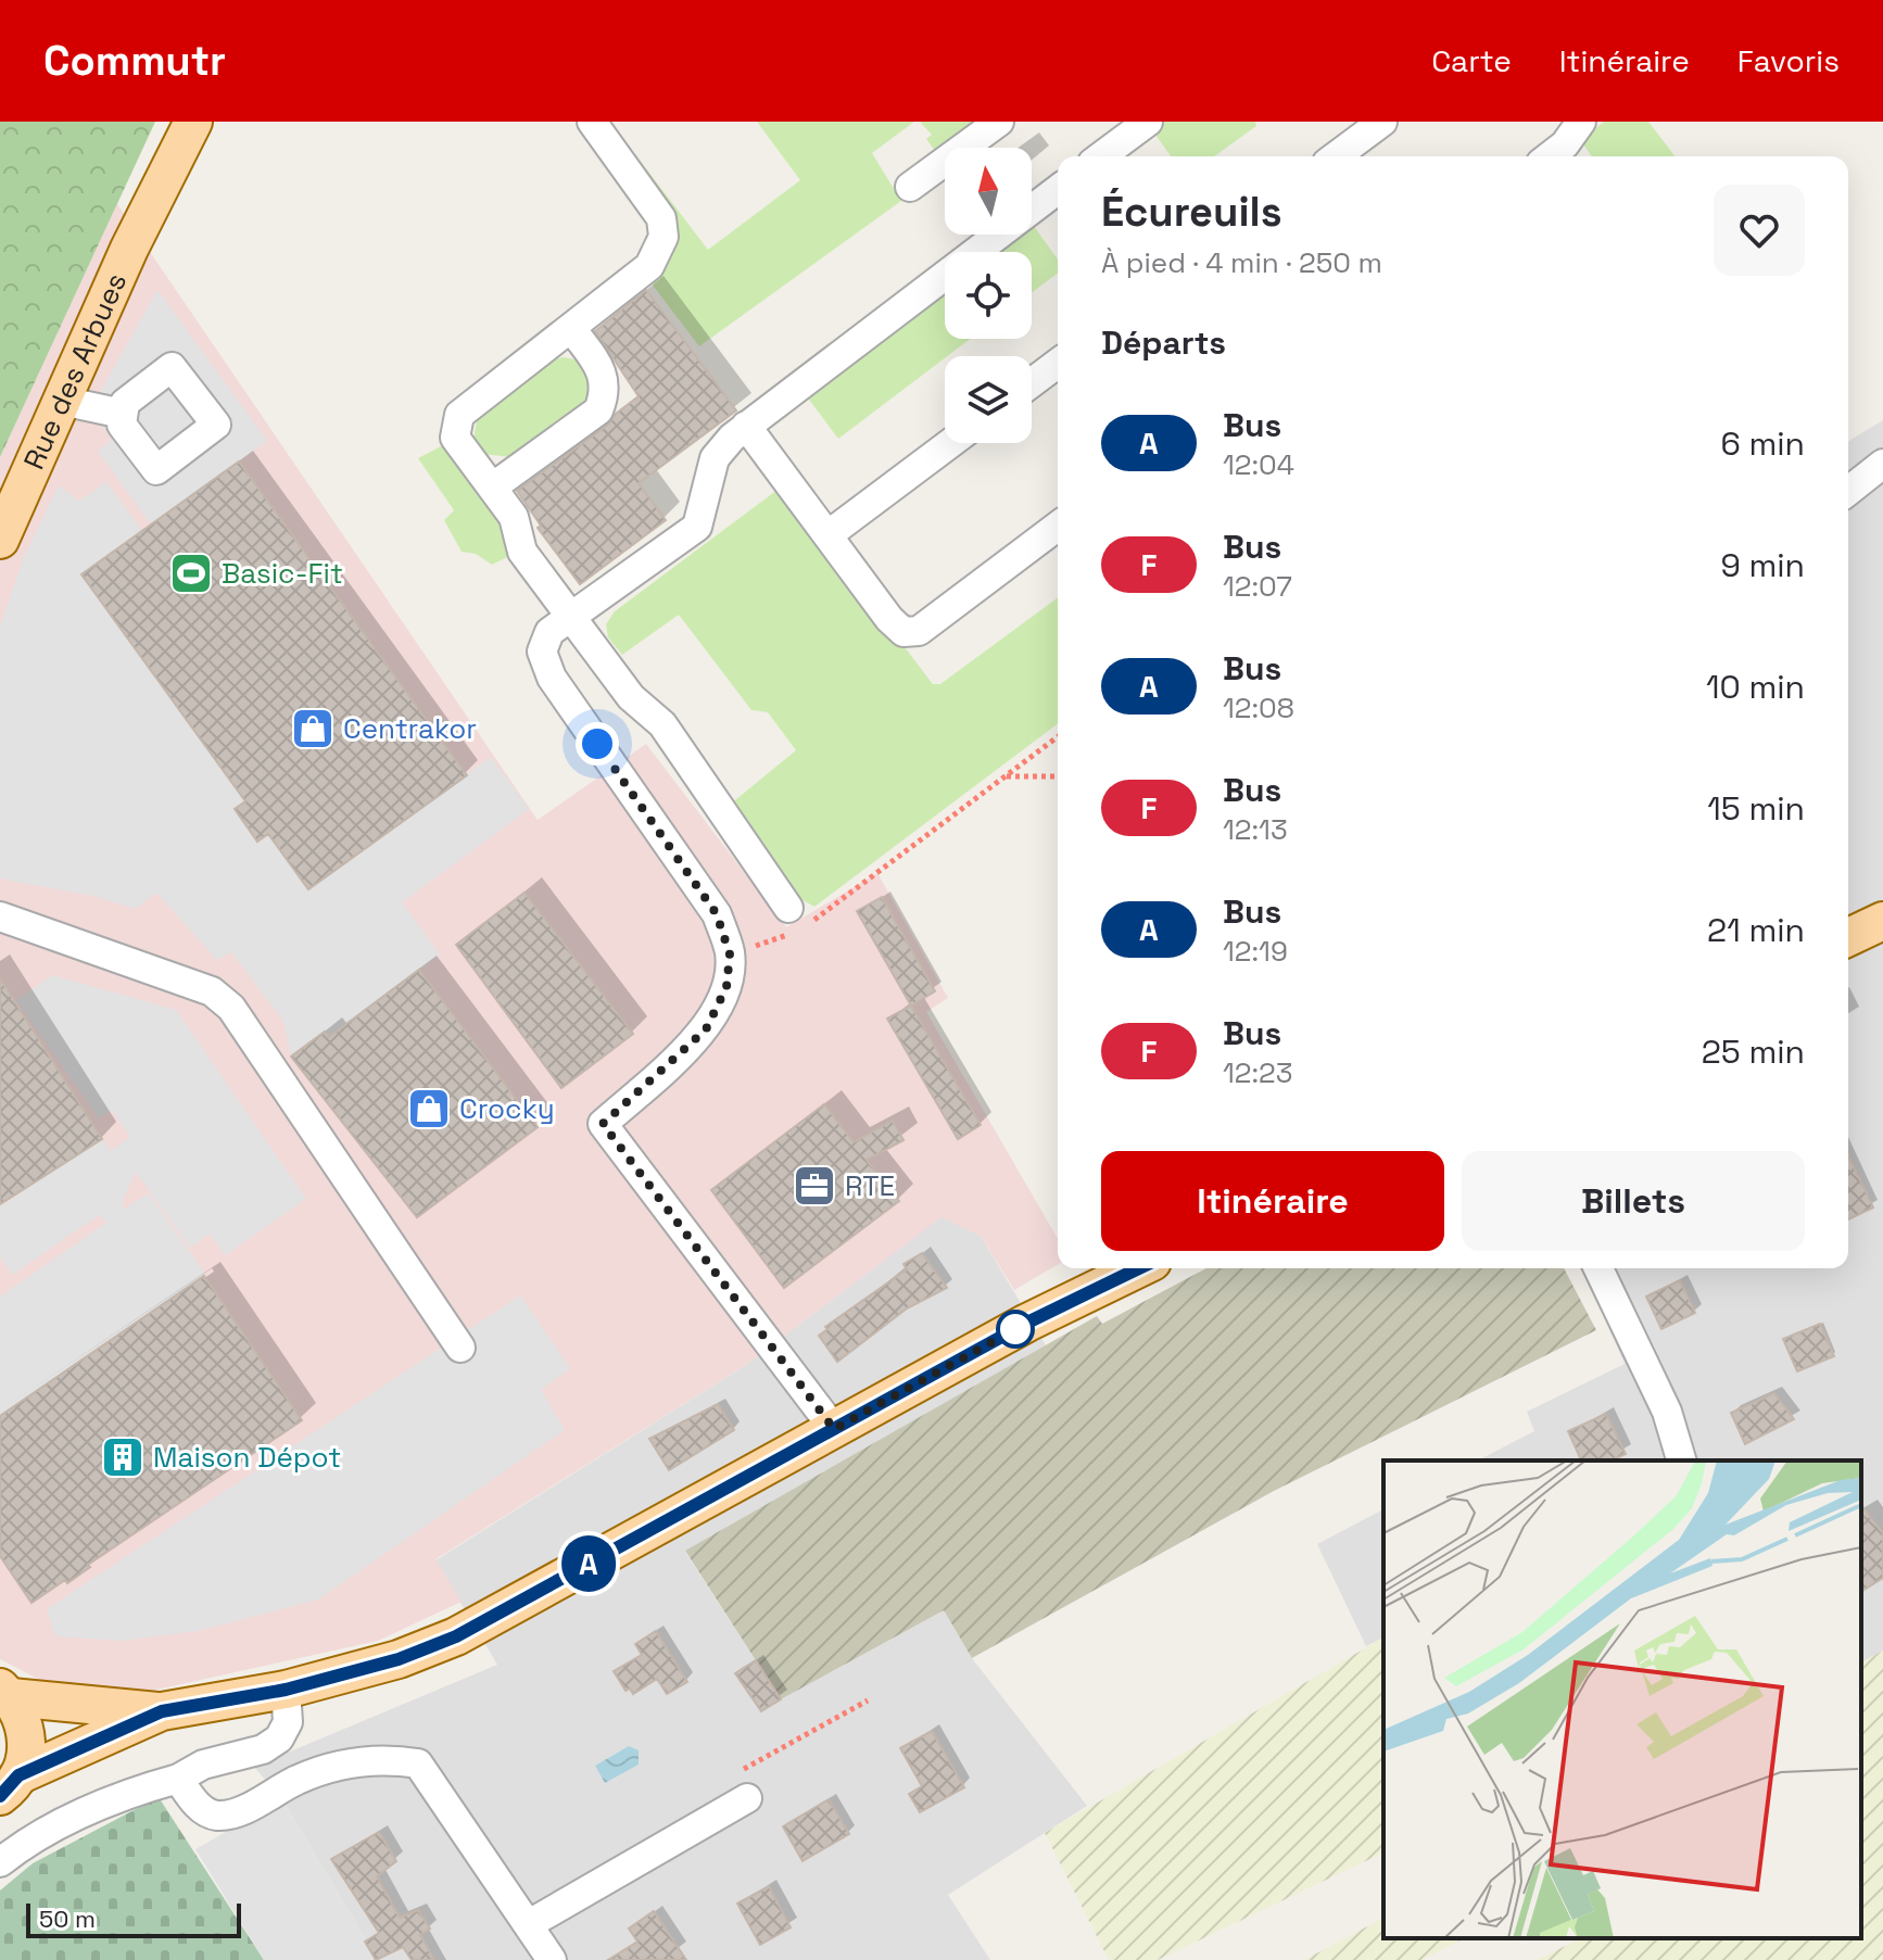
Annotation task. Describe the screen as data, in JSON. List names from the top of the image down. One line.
{"streets":{"main road":["Rue des Arbues"]},"places":{"sports":["Basic-Fit"],"shop":["Centrakor","Crocky"],"office":["RTE"],"building":["Maison Dépot"]},"lines":["bus line A"],"scale_bar":"50 m","north":"top","page":{"header":"Commutr","nav":["Carte","Itinéraire","Favoris"],"on_map":"A","heading":[["Écureuils","À pied · 4 min · 250 m"],"Départs"],"list":[{"mark":"A","name":"Bus","note":"12:04","value":"6 min"},{"mark":"F","name":"Bus","note":"12:07","value":"9 min"},{"mark":"A","name":"Bus","note":"12:08","value":"10 min"},{"mark":"F","name":"Bus","note":"12:13","value":"15 min"},{"mark":"A","name":"Bus","note":"12:19","value":"21 min"},{"mark":"F","name":"Bus","note":"12:23","value":"25 min"}],"buttons":["Itinéraire","Billets"],"scale":"50 m"}}
